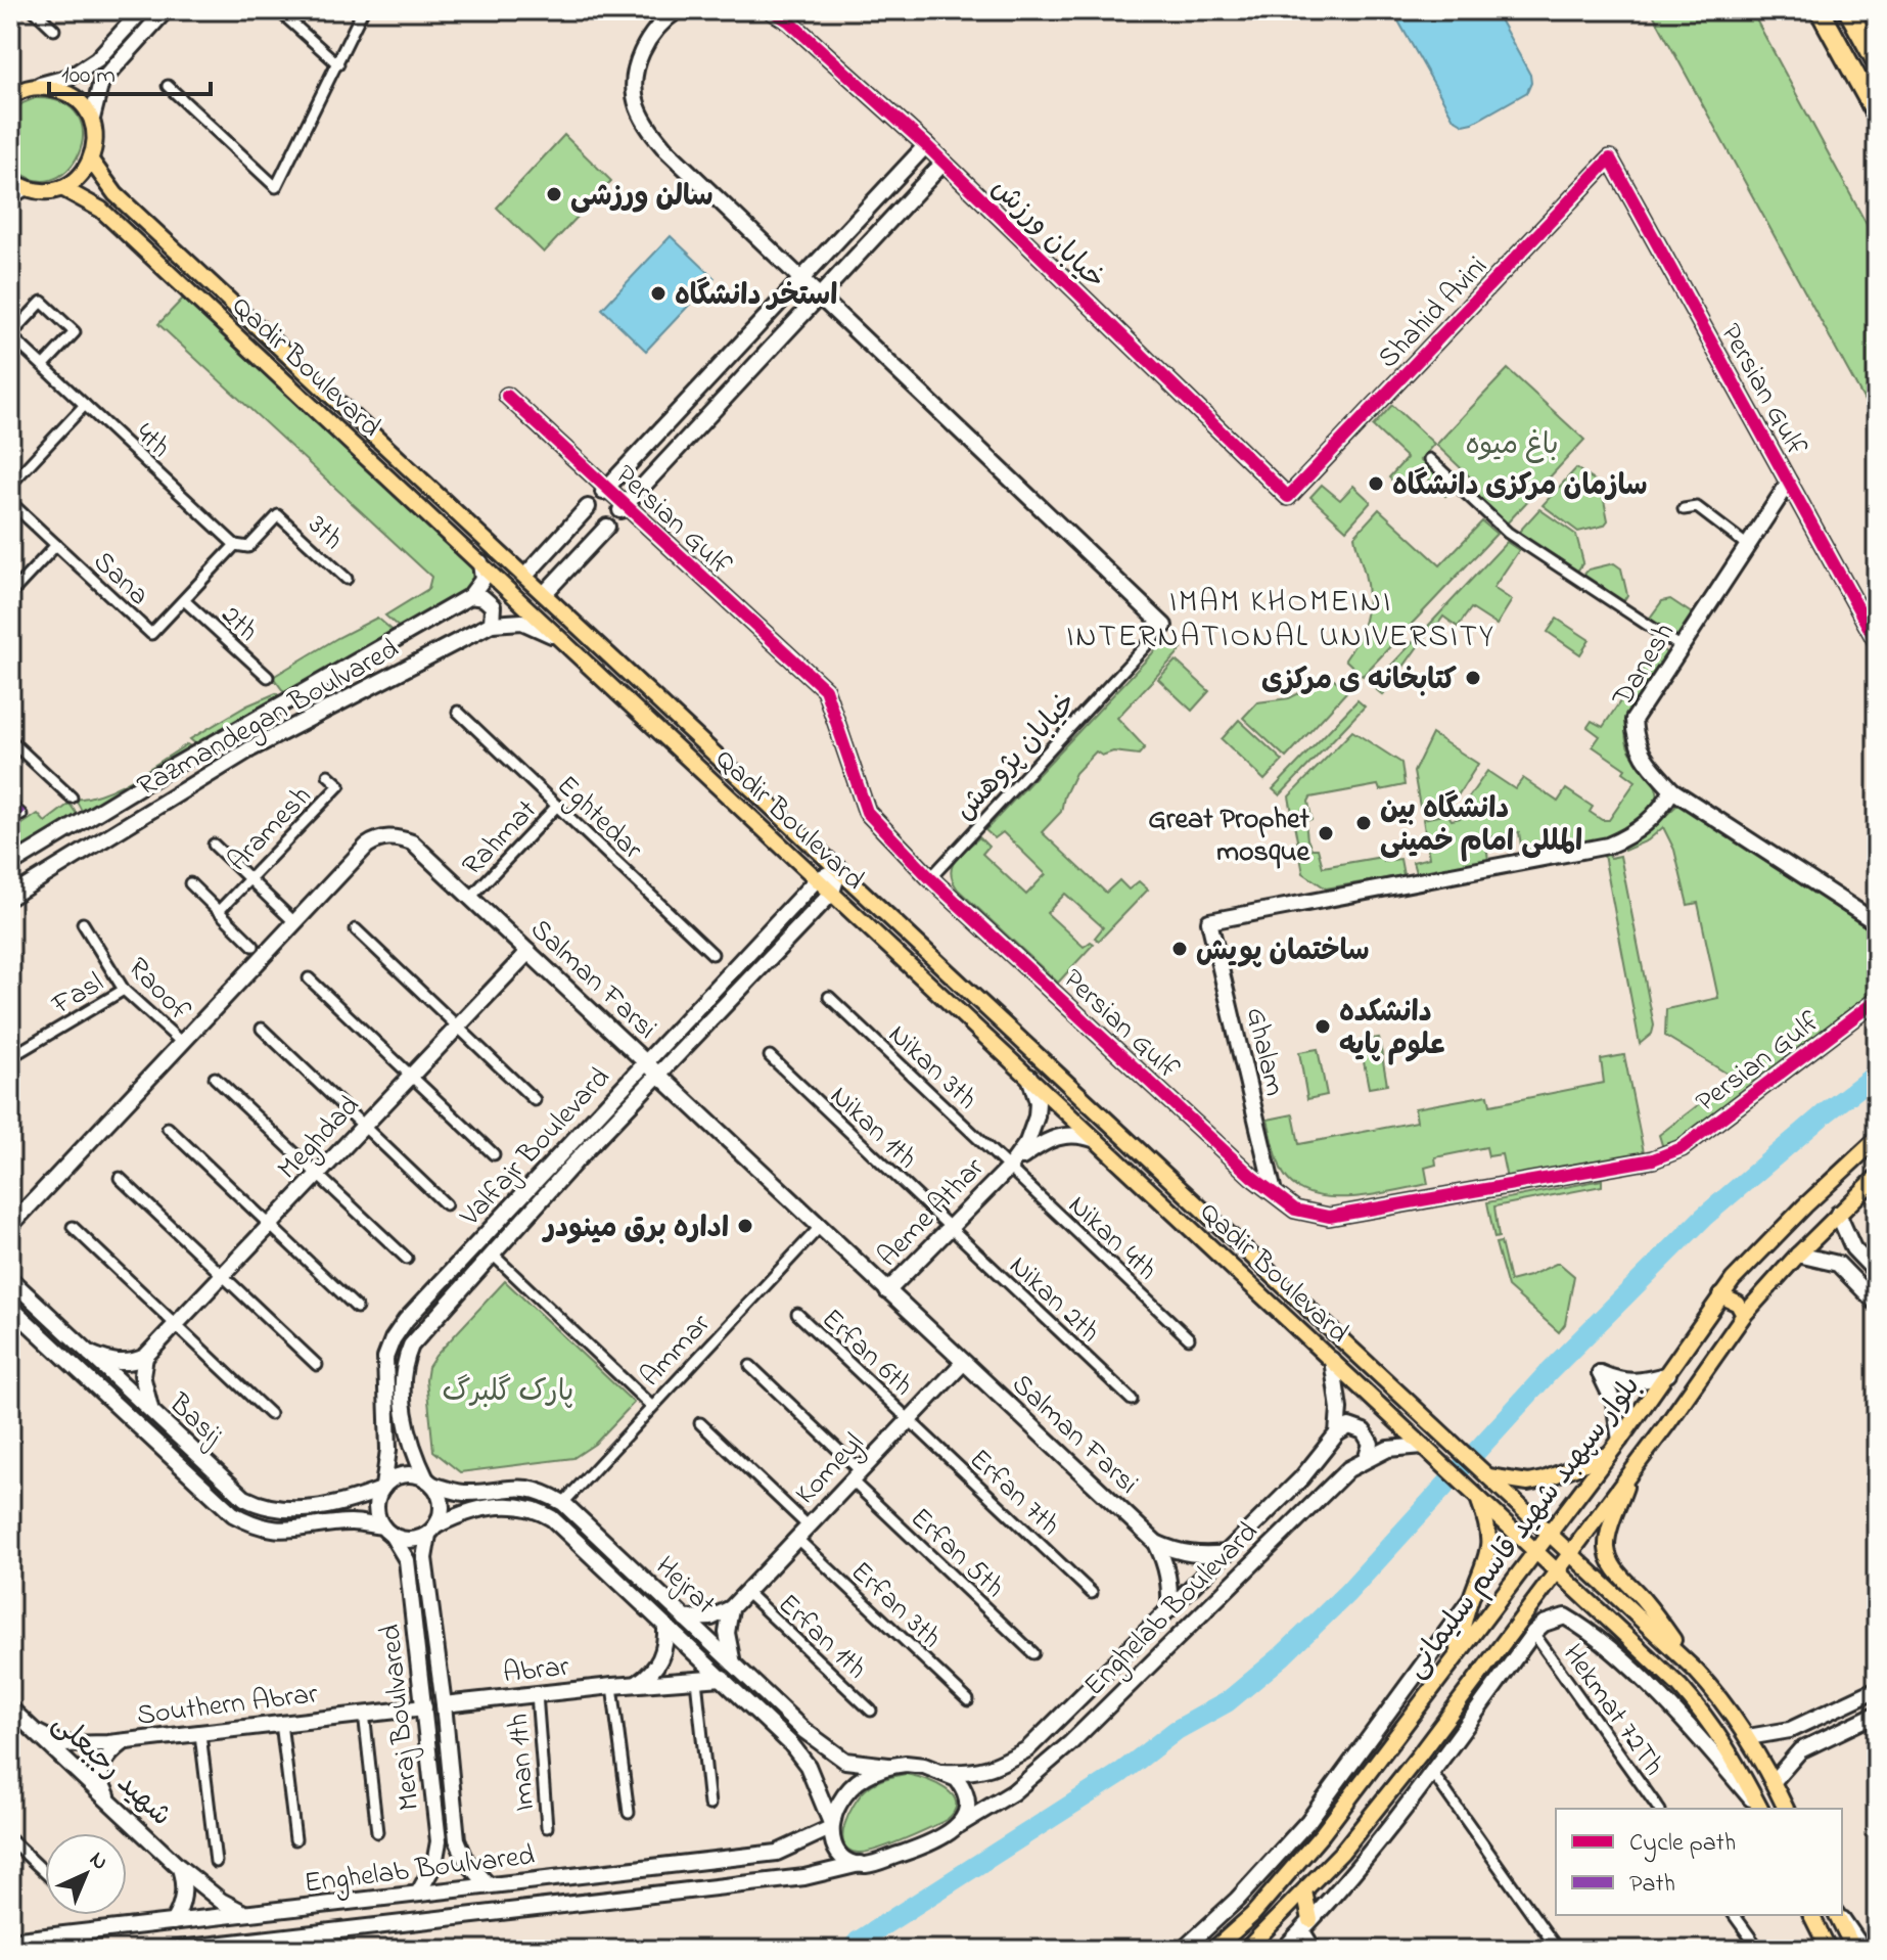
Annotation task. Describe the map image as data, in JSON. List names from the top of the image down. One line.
{"streets":{"main road":["Qadir Boulevard","بلوار سپهبد شهید قاسم سلیمانی"],"street":["خیابان ورزش","Shahid Avini","Persian Gulf","4th","3th","Sana","2th","Danesh","Razmandegan Boulvared","خیابان پژوهش","Eghtedar","Aramesh","Rahmat","Salman Farsi","Raoof","Fasl","Ghalam","Nikan 3th","Nikan 1th","Meghdad","Valfajr Boulevard","Aeme Athar","Nikan 4th","Nikan 2th","Ammar","Erfan 6th","Basij","Komeyl","Erfan 7th","Erfan 5th","Hejrat","Erfan 3th","Enghelab Boulevard","Erfan 1th","Abrar","Southern Abrar","Hekmat 72Th","Meraj Boulvared","Iman 1th","شهید رجبعلی","Enghelab Boulvared"]},"crossings":[["خیابان ورزش","Shahid Avini"],["Shahid Avini","Persian Gulf"],["Qadir Boulevard","Valfajr Boulevard"],["Qadir Boulevard","Aeme Athar"],["Qadir Boulevard","بلوار سپهبد شهید قاسم سلیمانی"],["Qadir Boulevard","Enghelab Boulevard"],["Persian Gulf","Danesh"],["Persian Gulf","خیابان پژوهش"],["Persian Gulf","Ghalam"],["4th","Sana"],["3th","Sana"],["Sana","2th"],["Danesh","Ghalam"],["Eghtedar","Rahmat"],["Rahmat","Salman Farsi"],["Salman Farsi","Raoof"],["Salman Farsi","Meghdad"],["Salman Farsi","Valfajr Boulevard"],["Salman Farsi","Aeme Athar"],["Salman Farsi","Ammar"],["Salman Farsi","Komeyl"],["Salman Farsi","Enghelab Boulevard"],["Raoof","Fasl"],["Nikan 3th","Aeme Athar"],["Nikan 3th","Nikan 4th"],["Nikan 1th","Aeme Athar"],["Nikan 1th","Nikan 2th"],["Valfajr Boulevard","Basij"],["Valfajr Boulevard","Hejrat"],["Valfajr Boulevard","Meraj Boulvared"],["Aeme Athar","Nikan 4th"],["Aeme Athar","Nikan 2th"],["Ammar","Hejrat"],["Erfan 6th","Komeyl"],["Erfan 6th","Erfan 7th"],["Basij","Hejrat"],["Basij","Meraj Boulvared"],["Komeyl","Erfan 7th"],["Komeyl","Erfan 5th"],["Komeyl","Erfan 3th"],["Komeyl","Erfan 1th"],["Hejrat","Enghelab Boulevard"],["Hejrat","Abrar"],["Hejrat","Meraj Boulvared"],["Hejrat","Enghelab Boulvared"],["Enghelab Boulevard","Enghelab Boulvared"],["Abrar","Meraj Boulvared"],["Abrar","Iman 1th"],["Southern Abrar","Meraj Boulvared"],["Southern Abrar","شهید رجبعلی"],["Meraj Boulvared","Enghelab Boulvared"],["شهید رجبعلی","Enghelab Boulvared"]],"districts":["IMAM KHOMEINI INTERNATIONAL UNIVERSITY"],"parks":["باغ میوه","پارک گلبرگ"],"places":["سالن ورزشی","استخر دانشگاه","سازمان مرکزی دانشگاه","کتابخانه ی مرکزی","دانشگاه بین المللی امام خمینی","Great Prophet mosque","ساختمان پویش","دانشکده علوم پایه","اداره برق مینودر"],"legend":["Cycle path","Path"],"scale_bar":"100 m","north":"top right"}
